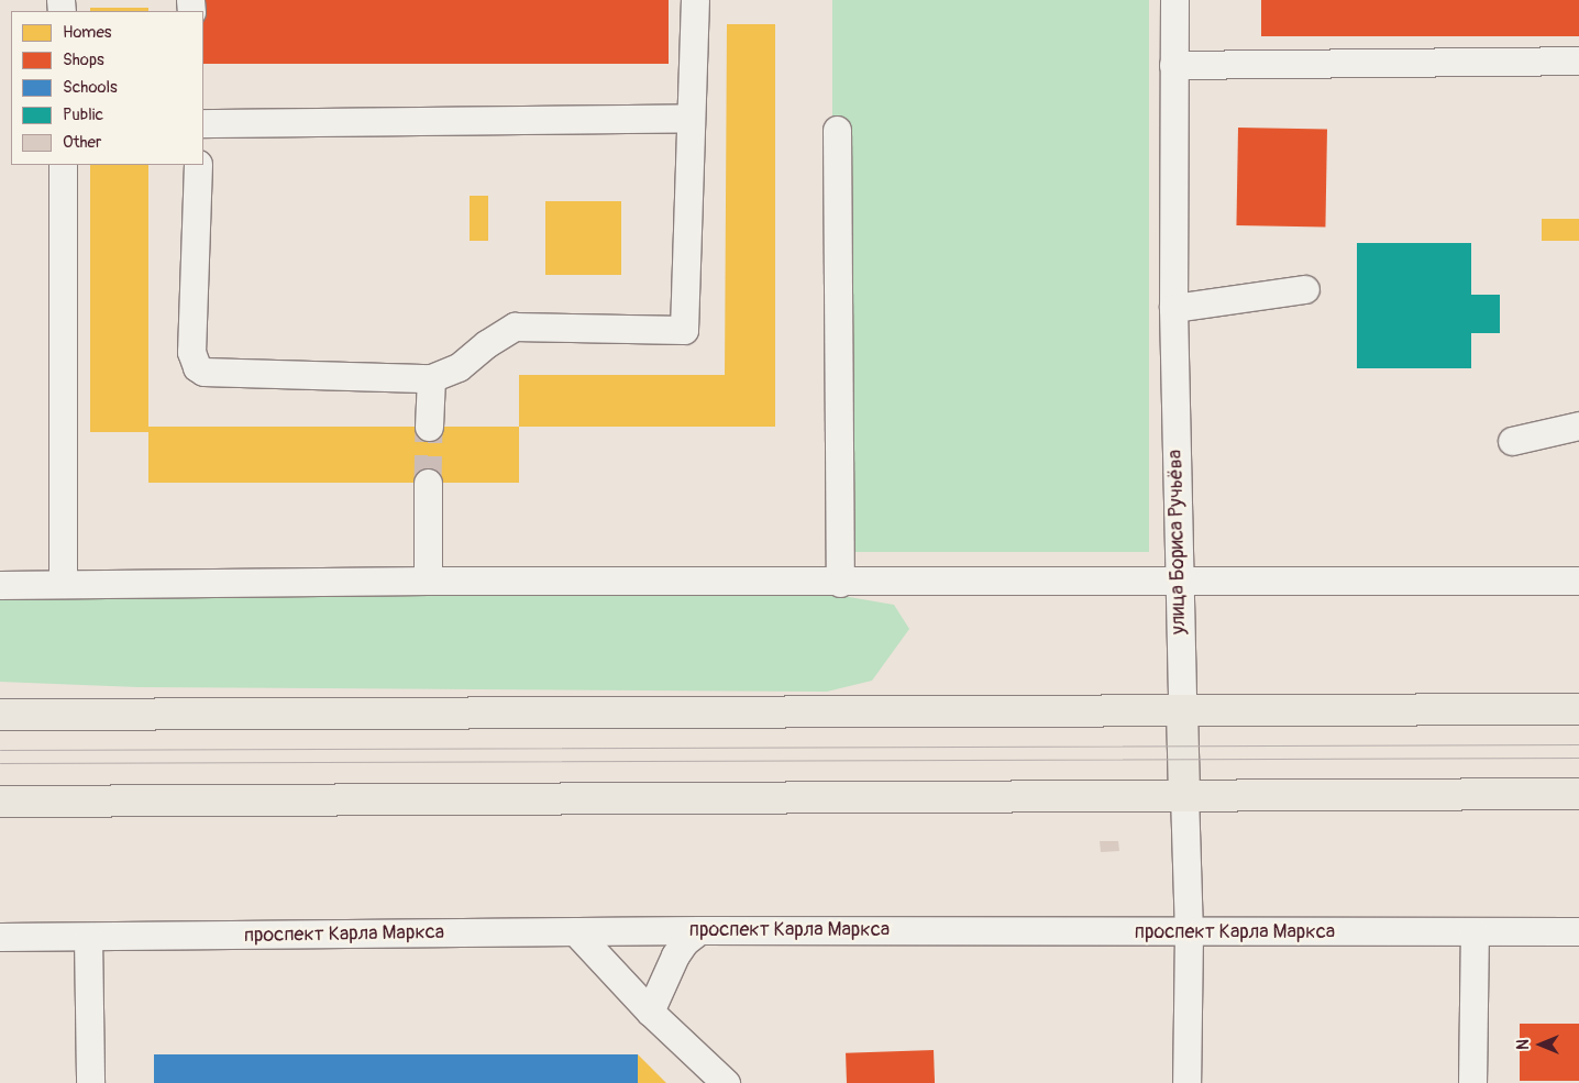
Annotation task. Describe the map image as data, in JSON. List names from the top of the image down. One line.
{"streets":{"main road":["улица Бориса Ручьёва"],"street":["проспект Карла Маркса"]},"crossings":[["улица Бориса Ручьёва","проспект Карла Маркса"]],"legend":["Homes","Shops","Schools","Public","Other"],"north":"left"}
